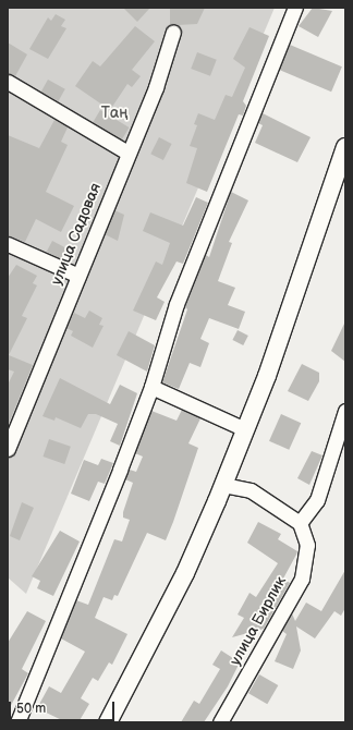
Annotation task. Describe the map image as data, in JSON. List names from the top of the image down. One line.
{"streets":{"street":["улица Садовая","улица Бирлик"]},"parks":["Таң"],"scale_bar":"50 m"}
